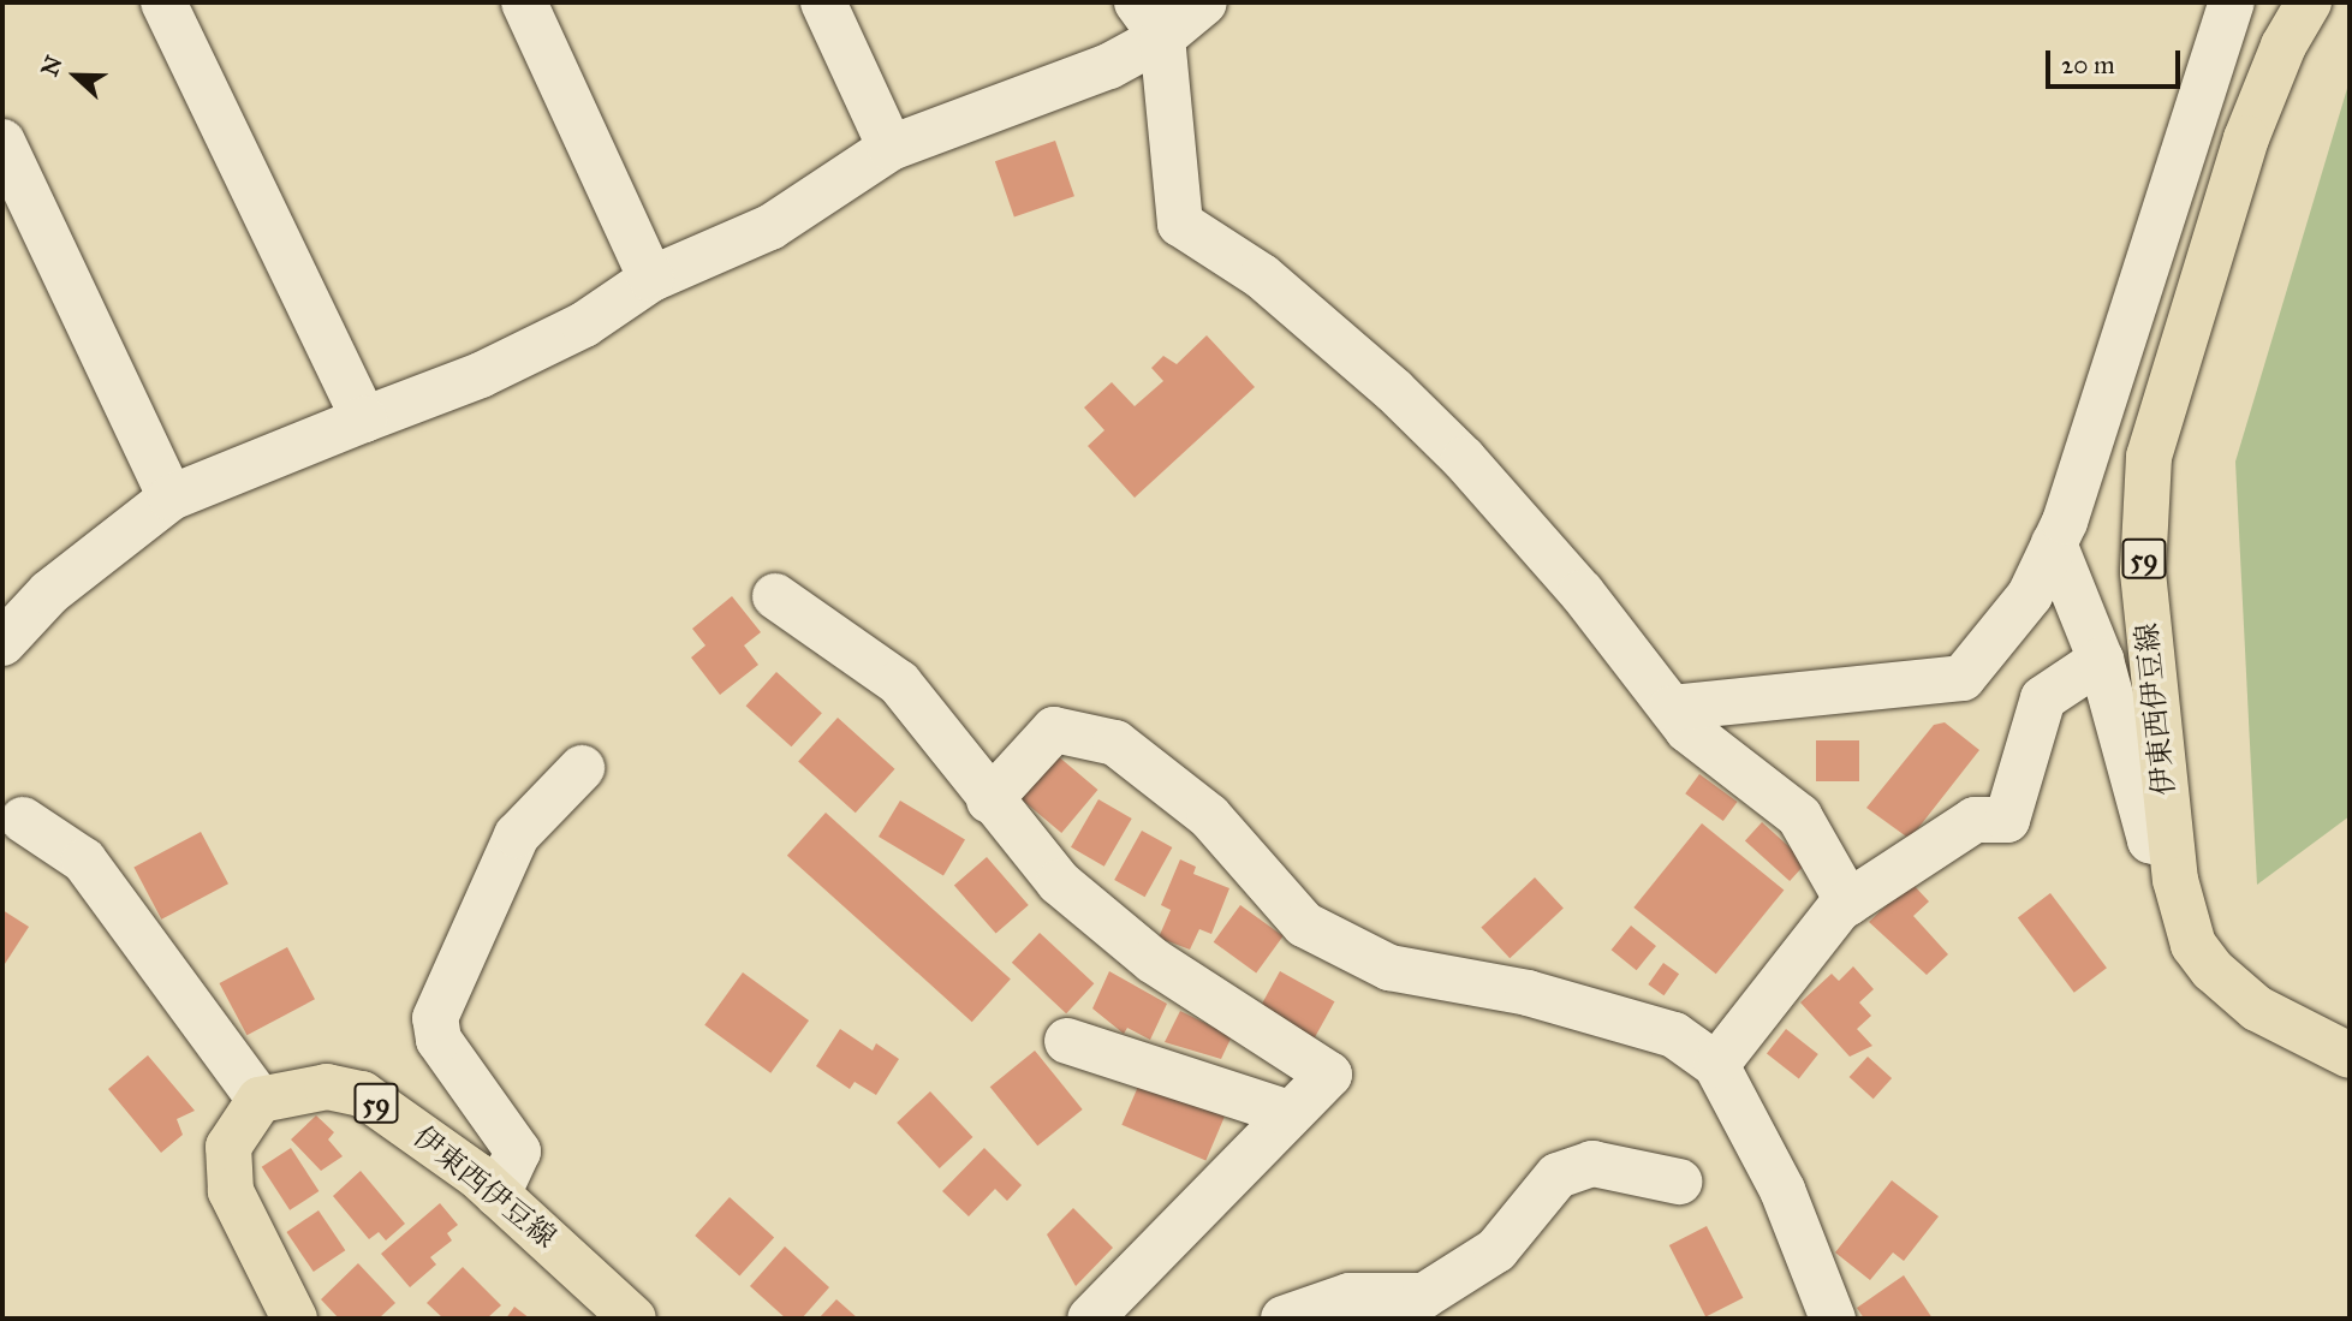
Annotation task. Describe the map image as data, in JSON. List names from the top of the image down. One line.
{"streets":{"main road":["59","伊東西伊豆線"]},"scale_bar":"20 m","north":"left"}
